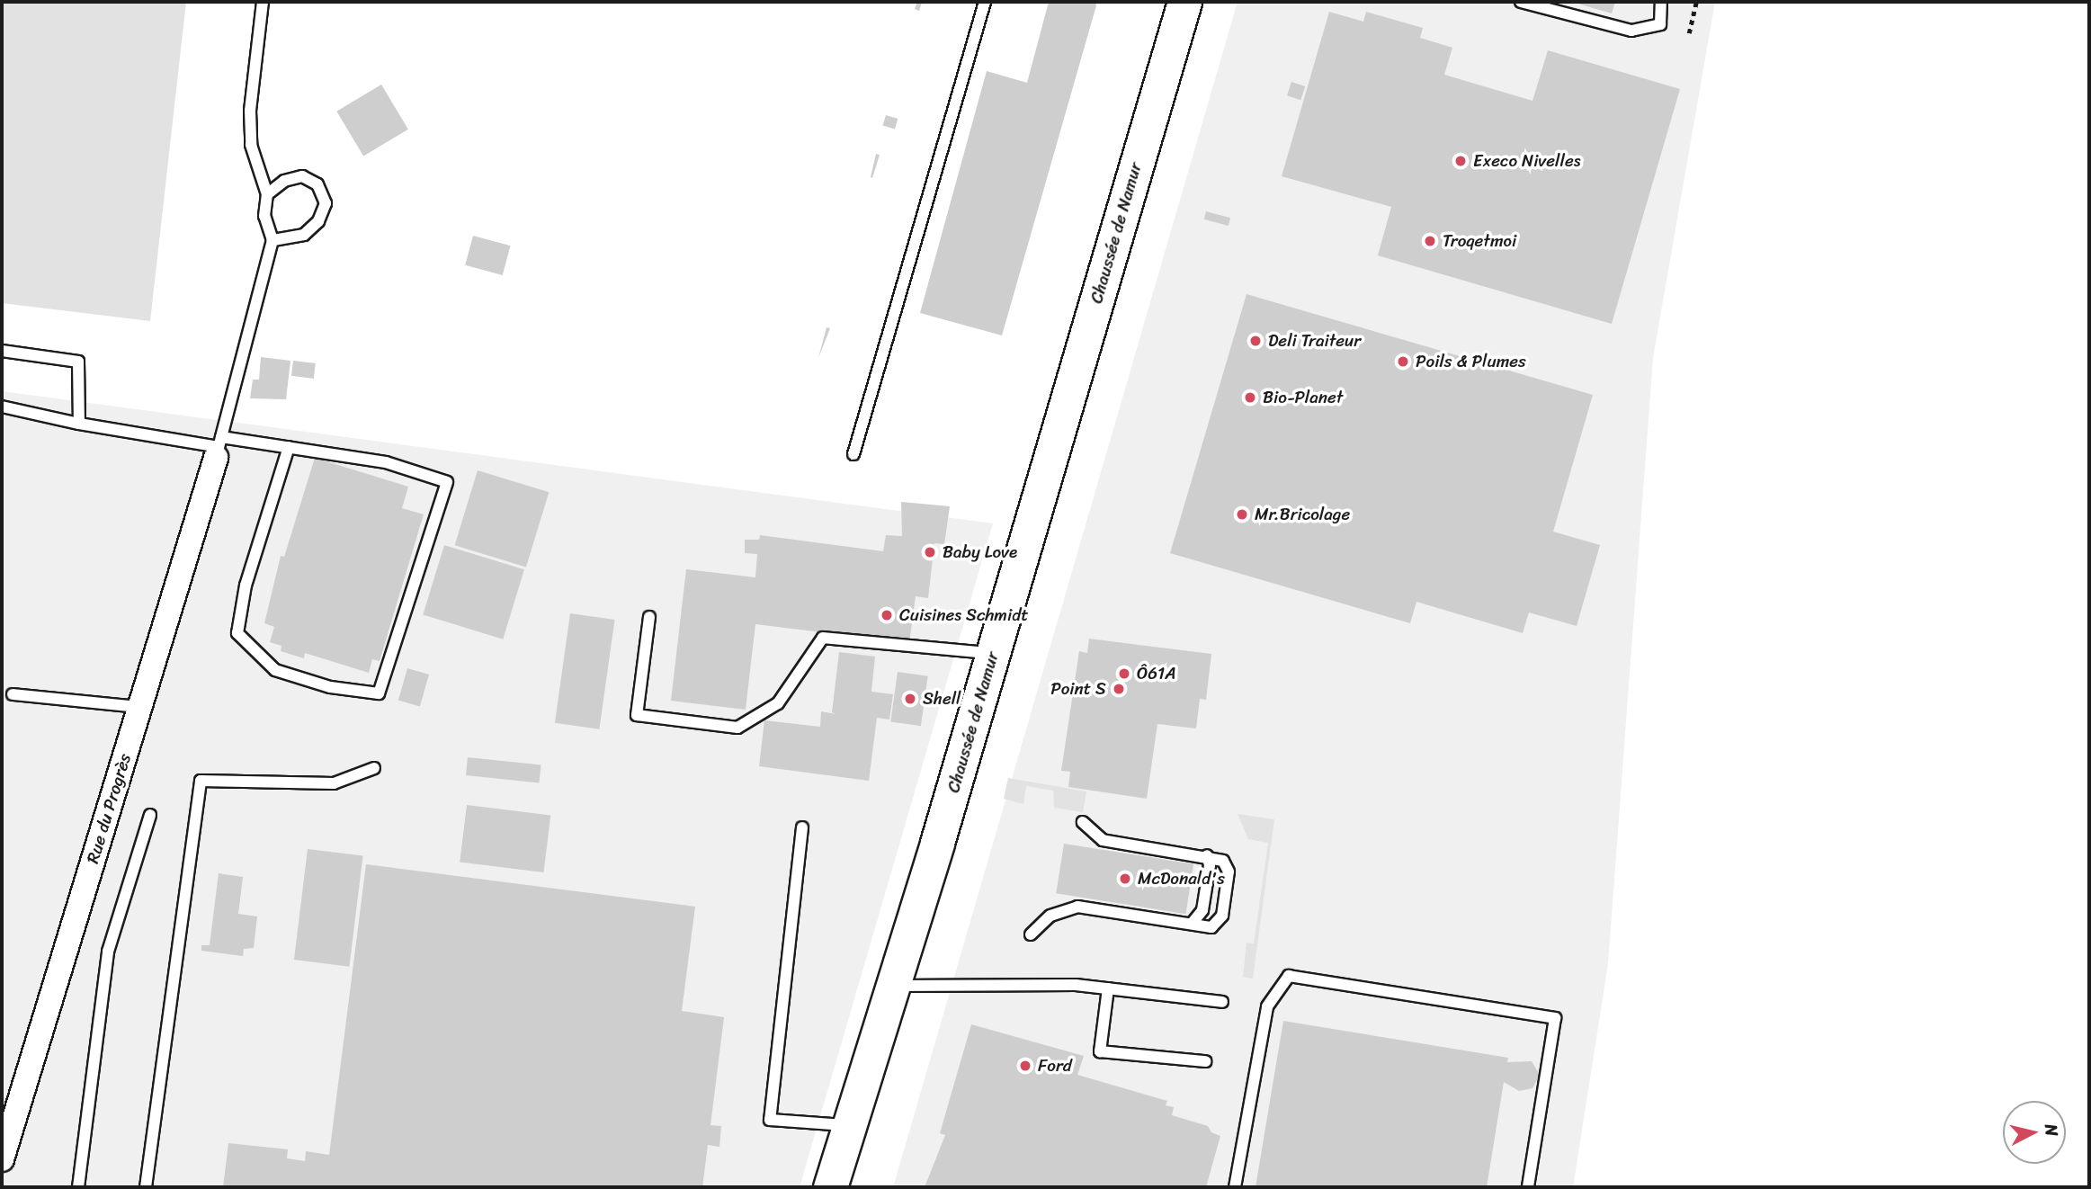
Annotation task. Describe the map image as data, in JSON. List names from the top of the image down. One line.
{"streets":{"main road":["Chaussée de Namur"],"street":["Rue du Progrès"]},"places":["Execo Nivelles","Troqetmoi","Deli Traiteur","Poils & Plumes","Bio-Planet","Mr.Bricolage","Baby Love","Cuisines Schmidt","Ô61A","Point S","Shell","McDonald's","Ford"],"north":"right"}
